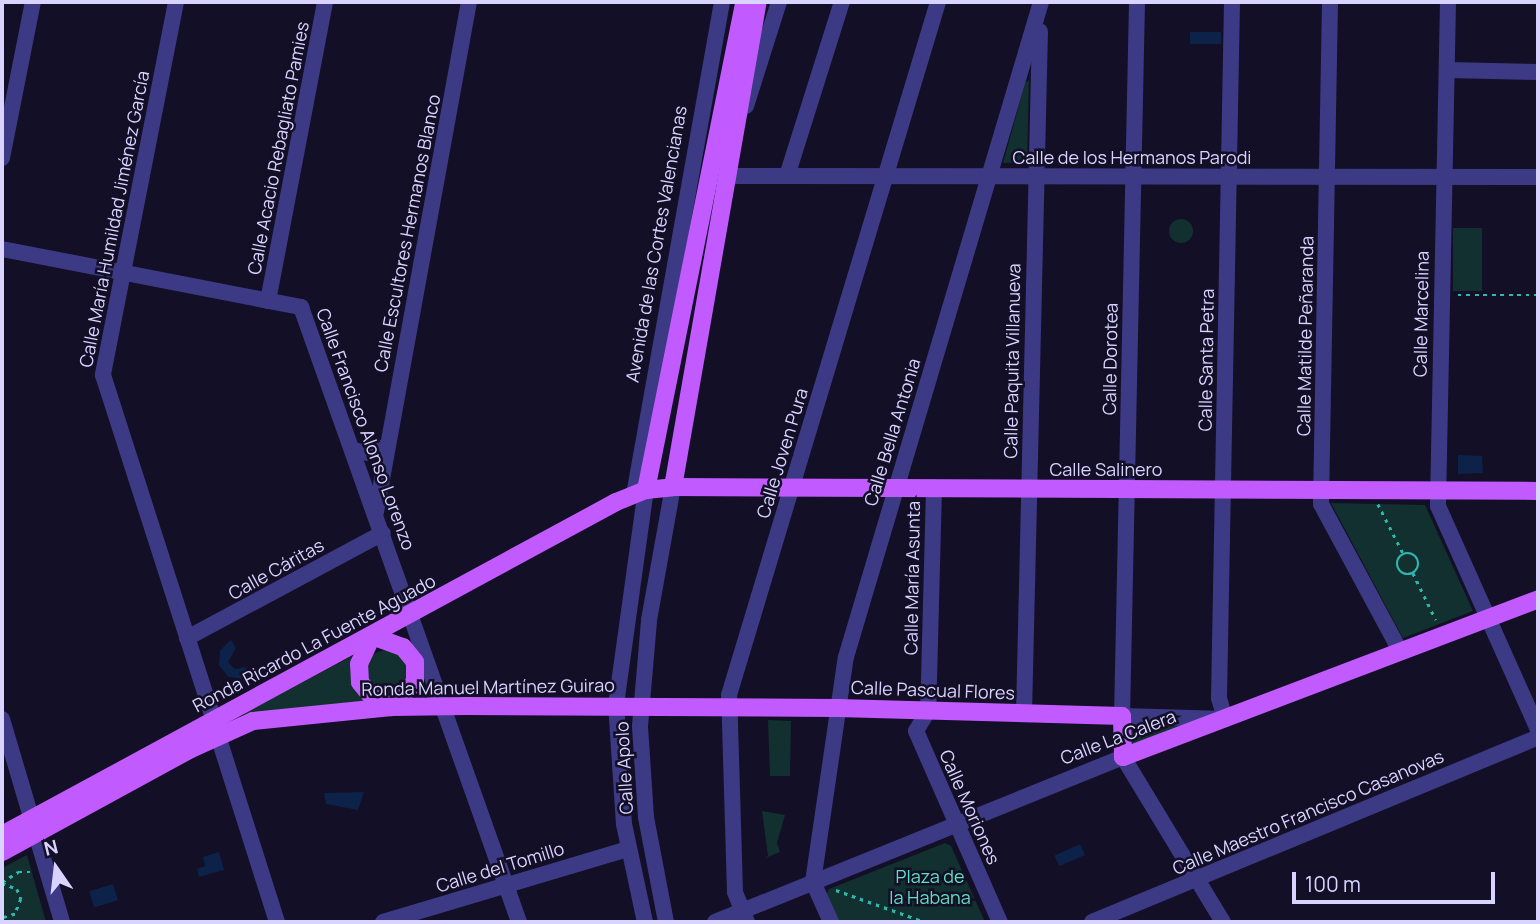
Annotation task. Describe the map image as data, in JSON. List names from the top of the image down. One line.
{"streets":{"main road":["Avenida de las Cortes Valencianas","Calle Salinero","Ronda Ricardo La Fuente Aguado","Ronda Manuel Martínez Guirao","Calle Pascual Flores","Calle La Calera"],"street":["Calle Acacio Rebagliato Pamies","Calle de los Hermanos Parodi","Calle María Humildad Jiménez García","Calle Escultores Hermanos Blanco","Calle Marcelina","Calle Matilde Peñaranda","Calle Dorotea","Calle Santa Petra","Calle Paquita Villanueva","Calle Francisco Alonso Lorenzo","Calle Bella Antonia","Calle Joven Pura","Calle Cáritas","Calle María Asunta","Calle Apolo","Calle Moriones","Calle Maestro Francisco Casanovas","Calle del Tomillo"]},"crossings":[["Calle Acacio Rebagliato Pamies","Calle Francisco Alonso Lorenzo"],["Calle de los Hermanos Parodi","Calle Marcelina"],["Calle de los Hermanos Parodi","Calle Matilde Peñaranda"],["Calle de los Hermanos Parodi","Calle Dorotea"],["Calle de los Hermanos Parodi","Calle Santa Petra"],["Calle de los Hermanos Parodi","Calle Paquita Villanueva"],["Calle de los Hermanos Parodi","Calle Bella Antonia"],["Calle de los Hermanos Parodi","Calle Joven Pura"],["Calle María Humildad Jiménez García","Calle Francisco Alonso Lorenzo"],["Calle María Humildad Jiménez García","Calle Cáritas"],["Calle María Humildad Jiménez García","Ronda Ricardo La Fuente Aguado"],["Calle Escultores Hermanos Blanco","Calle Francisco Alonso Lorenzo"],["Avenida de las Cortes Valencianas","Ronda Ricardo La Fuente Aguado"],["Avenida de las Cortes Valencianas","Calle Apolo"],["Calle Marcelina","Calle Salinero"],["Calle Marcelina","Calle La Calera"],["Calle Matilde Peñaranda","Calle Salinero"],["Calle Matilde Peñaranda","Calle La Calera"],["Calle Dorotea","Calle Salinero"],["Calle Dorotea","Calle Pascual Flores"],["Calle Santa Petra","Calle Salinero"],["Calle Santa Petra","Calle Pascual Flores"],["Calle Santa Petra","Calle La Calera"],["Calle Paquita Villanueva","Calle Bella Antonia"],["Calle Paquita Villanueva","Calle Salinero"],["Calle Paquita Villanueva","Calle Pascual Flores"],["Calle Francisco Alonso Lorenzo","Calle Cáritas"],["Calle Francisco Alonso Lorenzo","Ronda Ricardo La Fuente Aguado"],["Calle Francisco Alonso Lorenzo","Ronda Manuel Martínez Guirao"],["Calle Francisco Alonso Lorenzo","Calle del Tomillo"],["Calle Bella Antonia","Calle Salinero"],["Calle Bella Antonia","Calle Pascual Flores"],["Calle Bella Antonia","Calle La Calera"],["Calle Joven Pura","Calle Salinero"],["Calle Joven Pura","Calle Pascual Flores"],["Calle Joven Pura","Calle La Calera"],["Calle Salinero","Calle María Asunta"],["Calle Salinero","Ronda Ricardo La Fuente Aguado"],["Calle Salinero","Calle Apolo"],["Calle María Asunta","Calle Pascual Flores"],["Calle María Asunta","Calle Moriones"],["Ronda Ricardo La Fuente Aguado","Ronda Manuel Martínez Guirao"],["Ronda Ricardo La Fuente Aguado","Calle Apolo"],["Ronda Manuel Martínez Guirao","Calle Pascual Flores"],["Ronda Manuel Martínez Guirao","Calle Apolo"],["Calle Pascual Flores","Calle La Calera"],["Calle Pascual Flores","Calle Apolo"],["Calle Pascual Flores","Calle Moriones"],["Calle La Calera","Calle Moriones"],["Calle Apolo","Calle del Tomillo"]],"parks":["Plaza de la Habana"],"scale_bar":"100 m","north":"top"}
